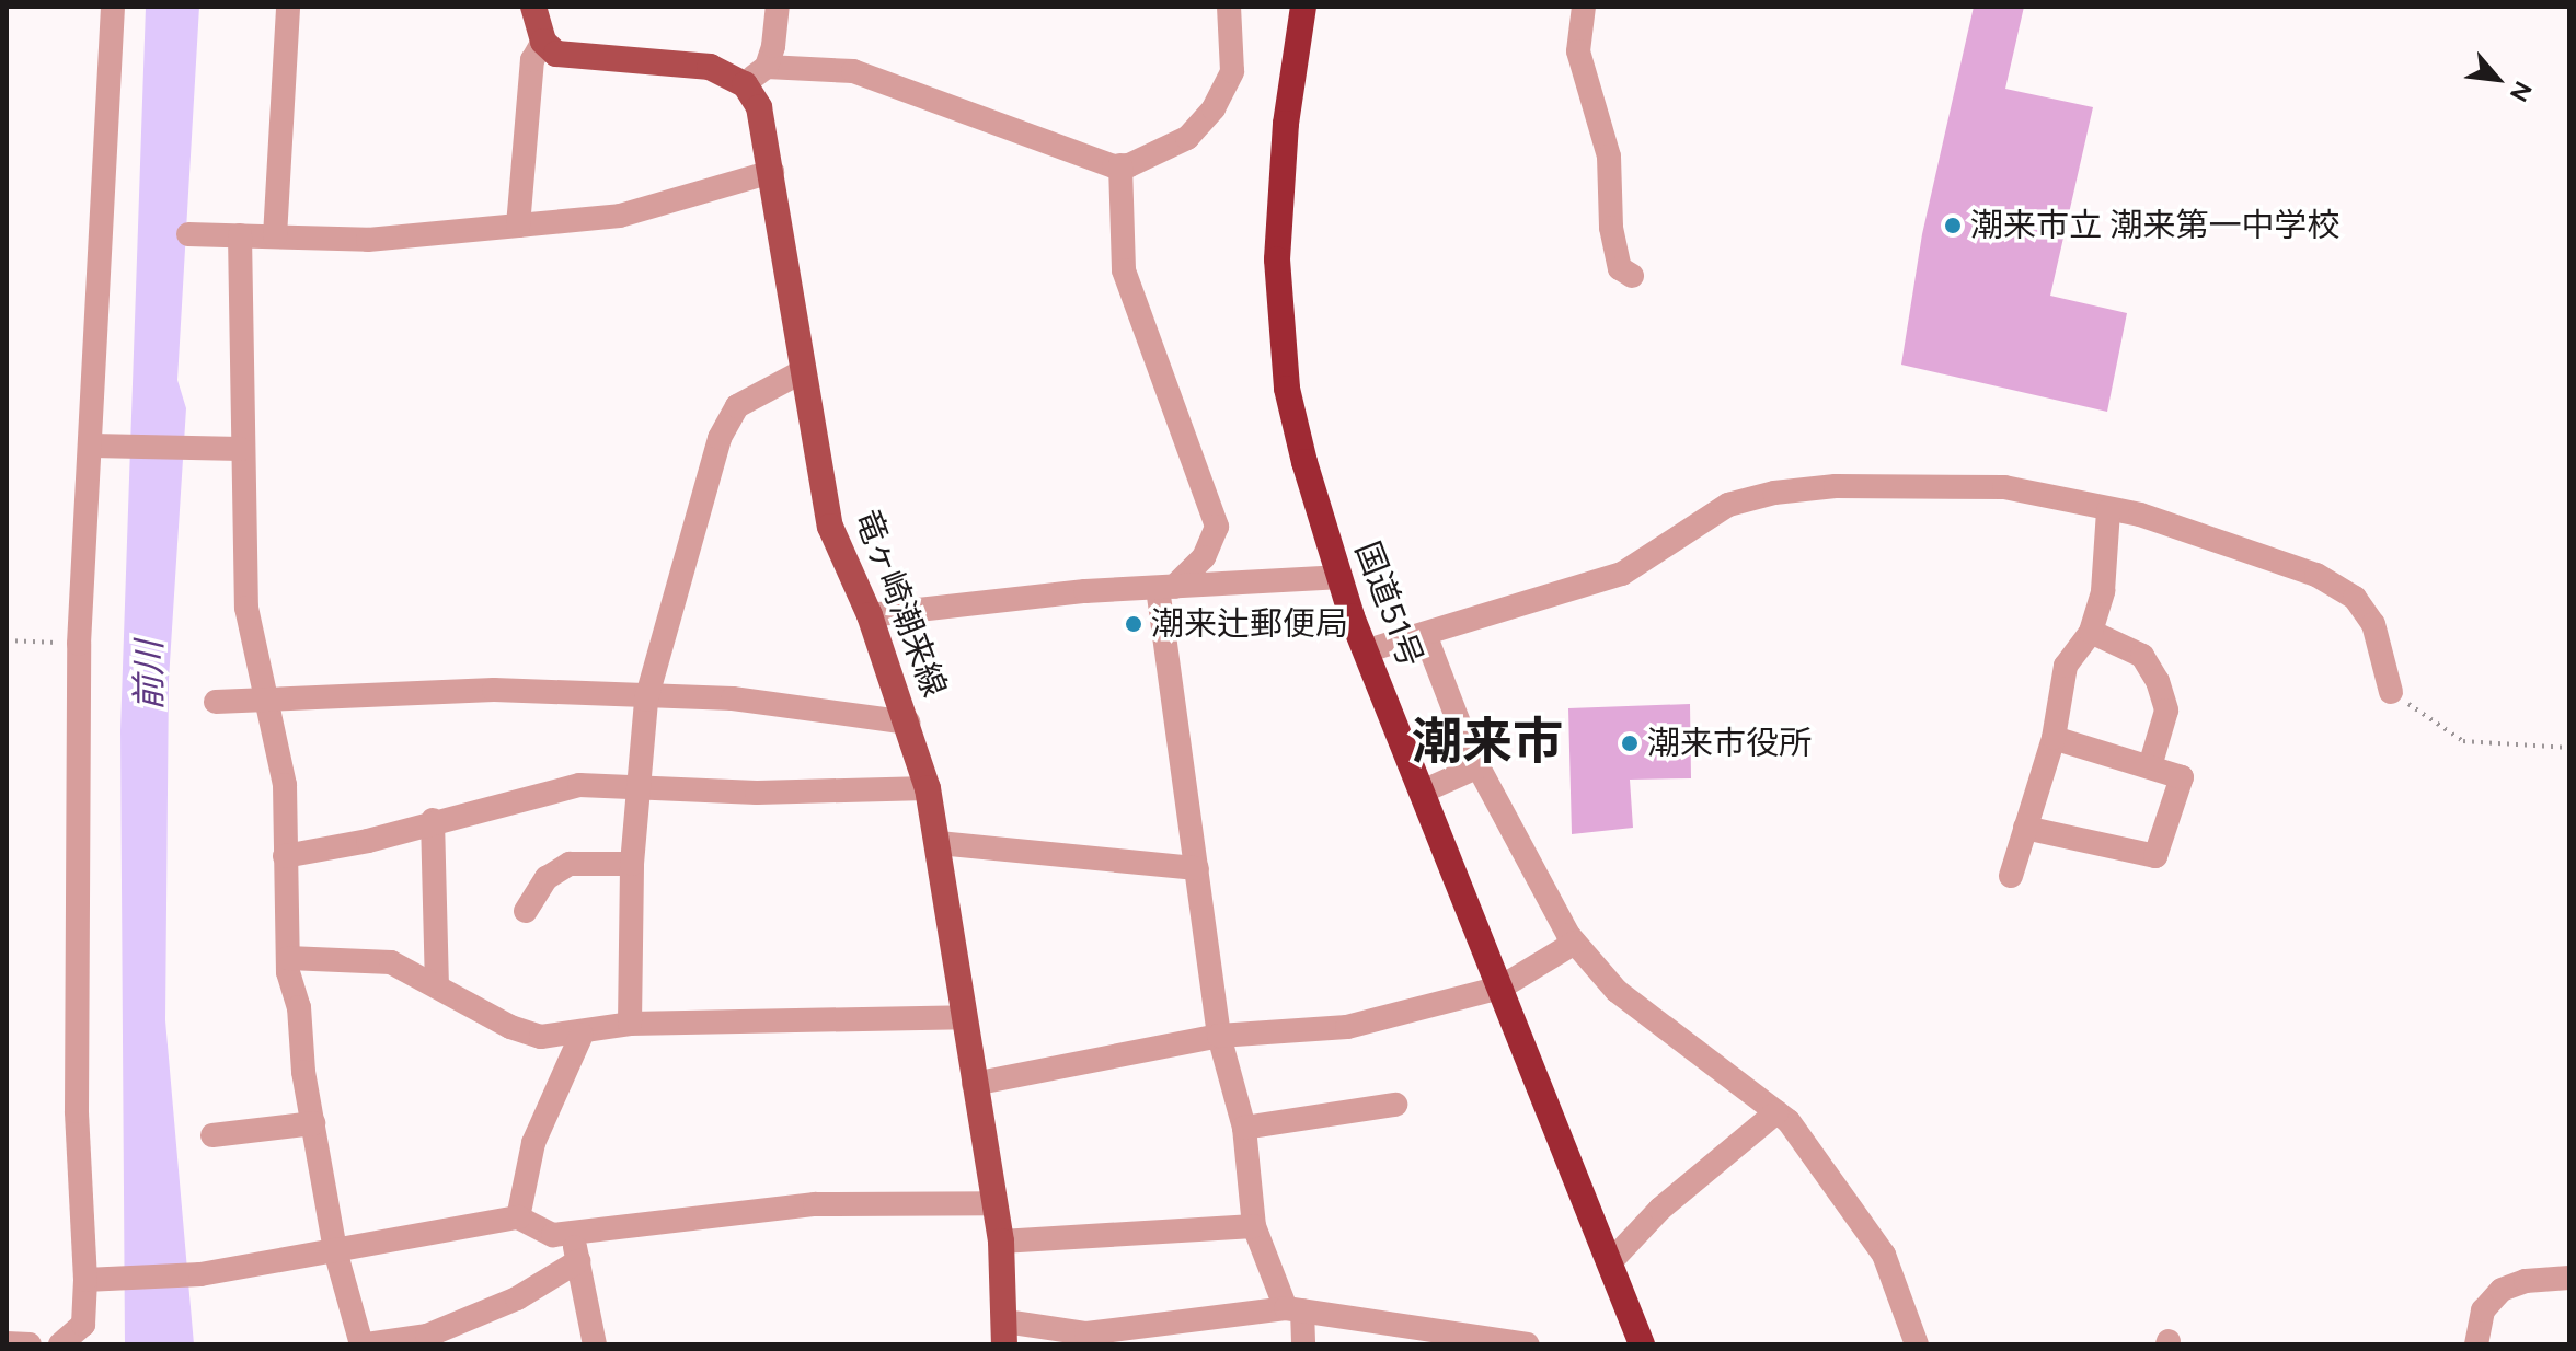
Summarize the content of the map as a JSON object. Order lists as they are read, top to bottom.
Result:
{
  "streets": {
    "highway": ["国道51号"],
    "main road": ["竜ヶ崎潮来線"]
  },
  "districts": ["潮来市"],
  "water": ["前川"],
  "places": ["潮来市立 潮来第一中学校", "潮来辻郵便局", "潮来市役所"],
  "north": "bottom right"
}
